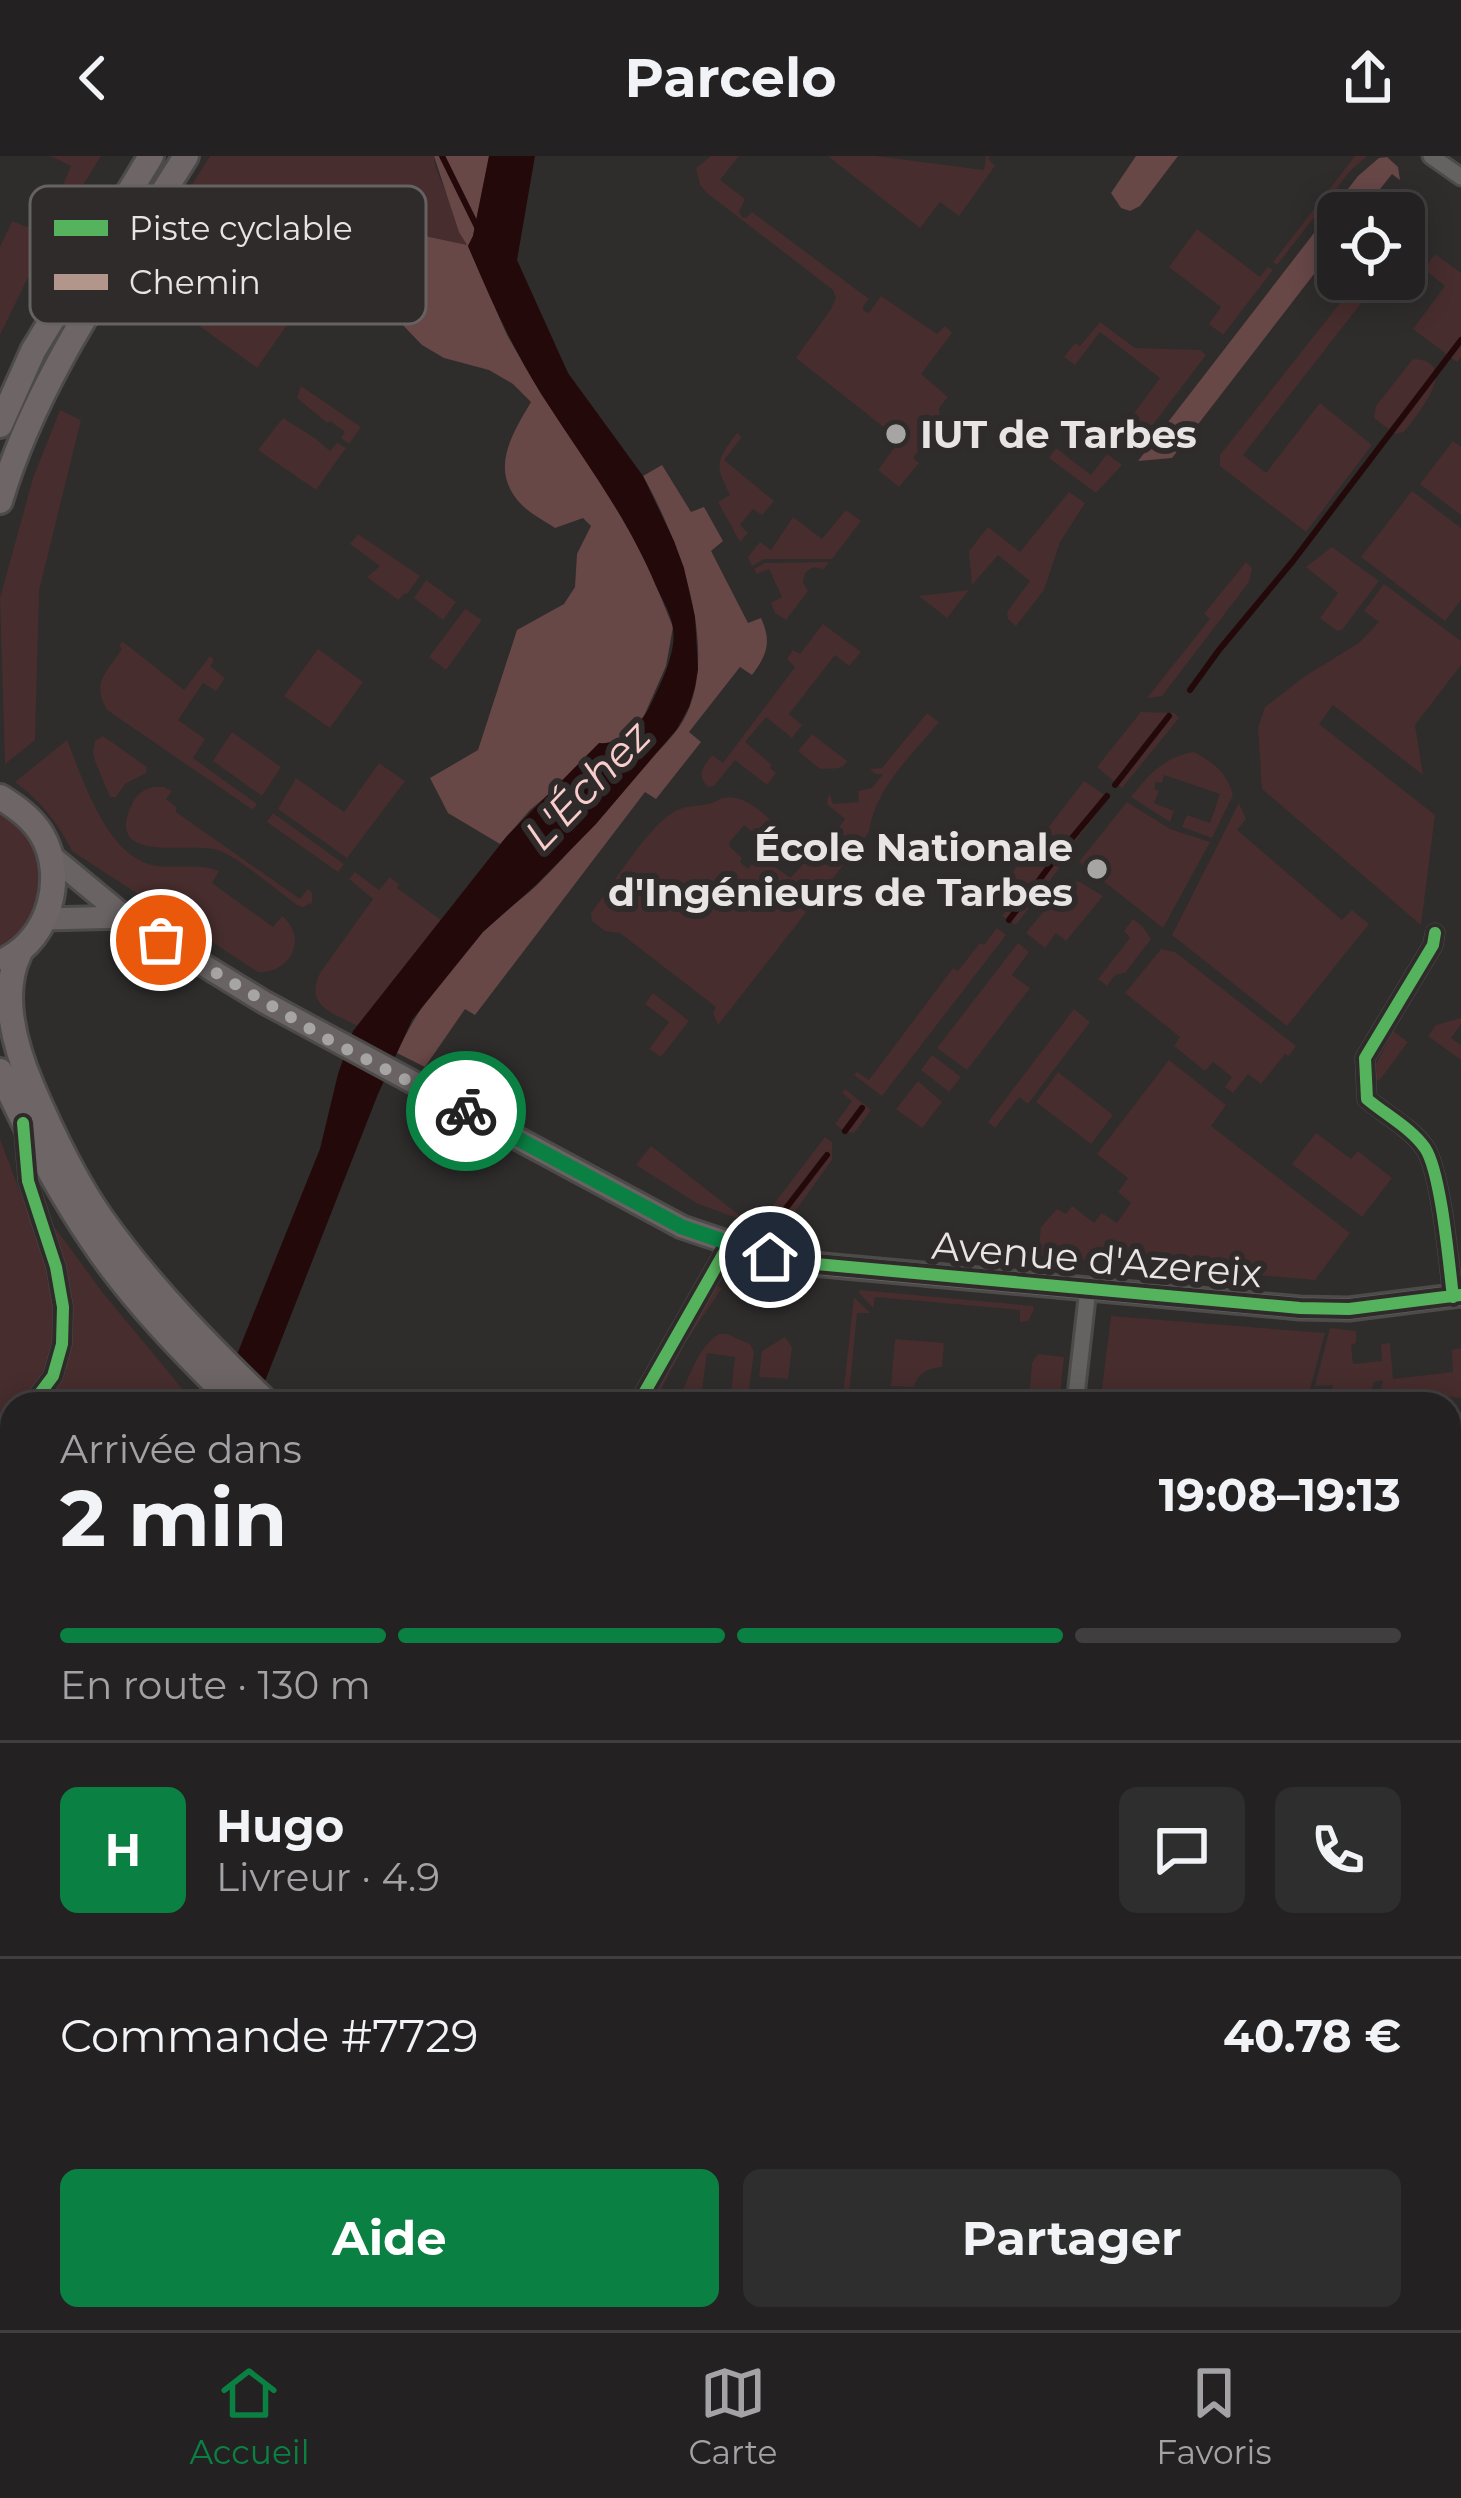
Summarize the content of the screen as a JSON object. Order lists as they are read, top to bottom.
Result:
{
  "streets": {
    "main road": ["Avenue d'Azereix"]
  },
  "water": ["L'Échez"],
  "places": ["IUT de Tarbes", "École Nationale d'Ingénieurs de Tarbes"],
  "legend": ["Piste cyclable", "Chemin"],
  "page": {
    "header": "Parcelo",
    "heading": ["2 min", "Arrivée dans", "19:08–19:13"],
    "panel": [
      "Hugo",
      "Livreur · 4.9",
      "Commande #7729",
      "40.78 €"
    ],
    "bar": "En route · 130 m",
    "round": "H",
    "buttons": ["Aide", "Partager"],
    "tabs": ["Accueil", "Carte", "Favoris"]
  }
}
